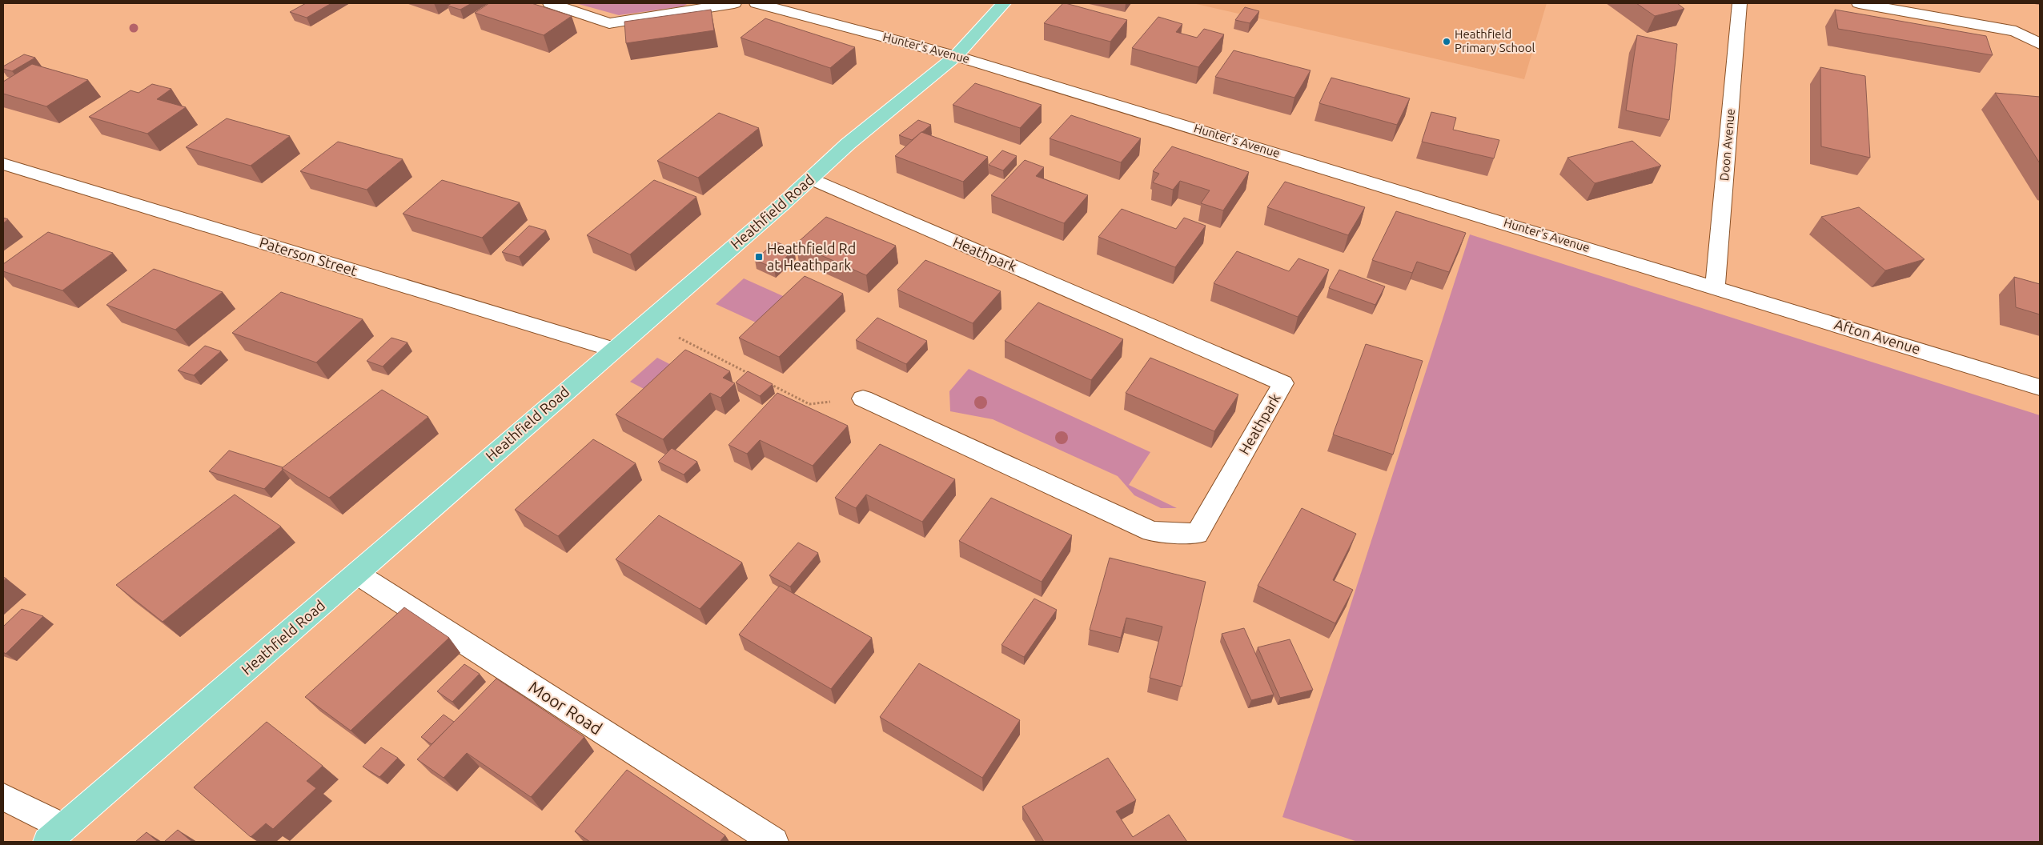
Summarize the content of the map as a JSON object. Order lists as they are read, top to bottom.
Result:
{
  "streets": {
    "main road": ["Heathfield Road"],
    "street": [
      "Hunter's Avenue",
      "Doon Avenue",
      "Heathpark",
      "Paterson Street",
      "Afton Avenue",
      "Moor Road"
    ]
  },
  "crossings": [
    ["Hunter's Avenue", "Doon Avenue"],
    ["Hunter's Avenue", "Heathfield Road"],
    ["Hunter's Avenue", "Afton Avenue"],
    ["Doon Avenue", "Afton Avenue"],
    ["Heathfield Road", "Heathpark"],
    ["Heathfield Road", "Paterson Street"],
    ["Heathfield Road", "Moor Road"]
  ],
  "places": {
    "other": ["Heathfield Primary School"],
    "transit": ["Heathfield Rd at Heathpark"]
  }
}
